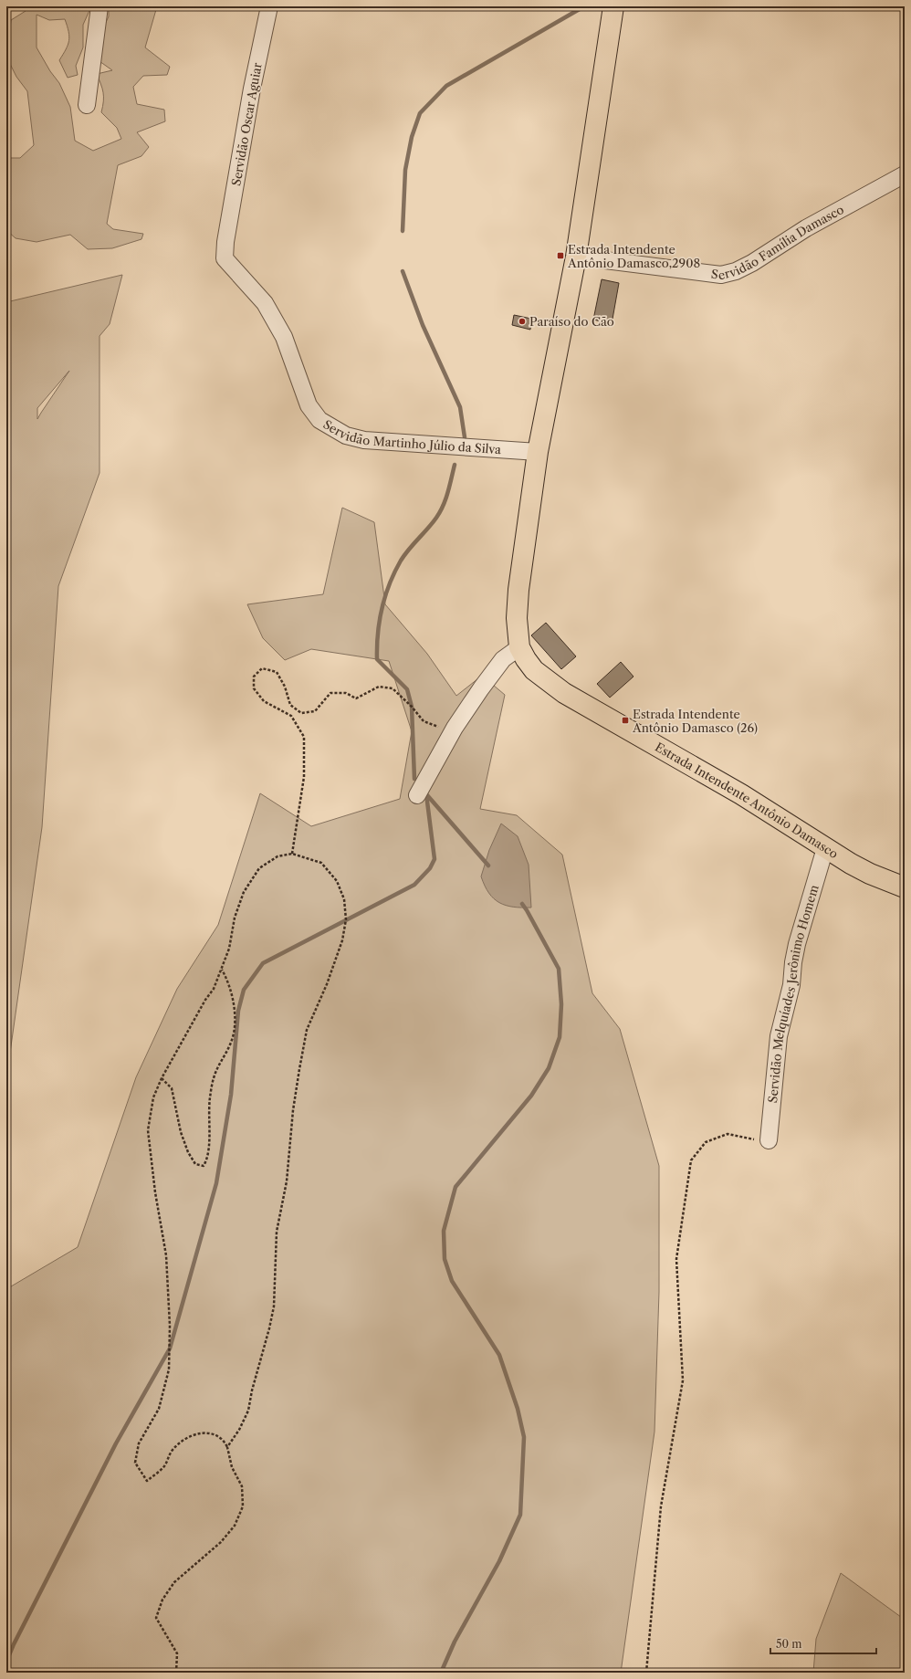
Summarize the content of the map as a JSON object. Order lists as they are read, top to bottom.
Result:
{
  "streets": {
    "main road": ["Estrada Intendente Antônio Damasco"],
    "street": [
      "Servidão Oscar Aguiar",
      "Servidão Família Damasco",
      "Servidão Martinho Júlio da Silva",
      "Servidão Melquíades Jerônimo Homem"
    ]
  },
  "crossings": [
    ["Servidão Oscar Aguiar", "Servidão Martinho Júlio da Silva"],
    ["Servidão Família Damasco", "Estrada Intendente Antônio Damasco"],
    ["Servidão Martinho Júlio da Silva", "Estrada Intendente Antônio Damasco"],
    ["Estrada Intendente Antônio Damasco", "Servidão Melquíades Jerônimo Homem"]
  ],
  "places": {
    "transit": ["Estrada Intendente Antônio Damasco,2908", "Estrada Intendente Antônio Damasco (26)"],
    "other": ["Paraíso do Cão"]
  },
  "scale_bar": "50 m"
}
